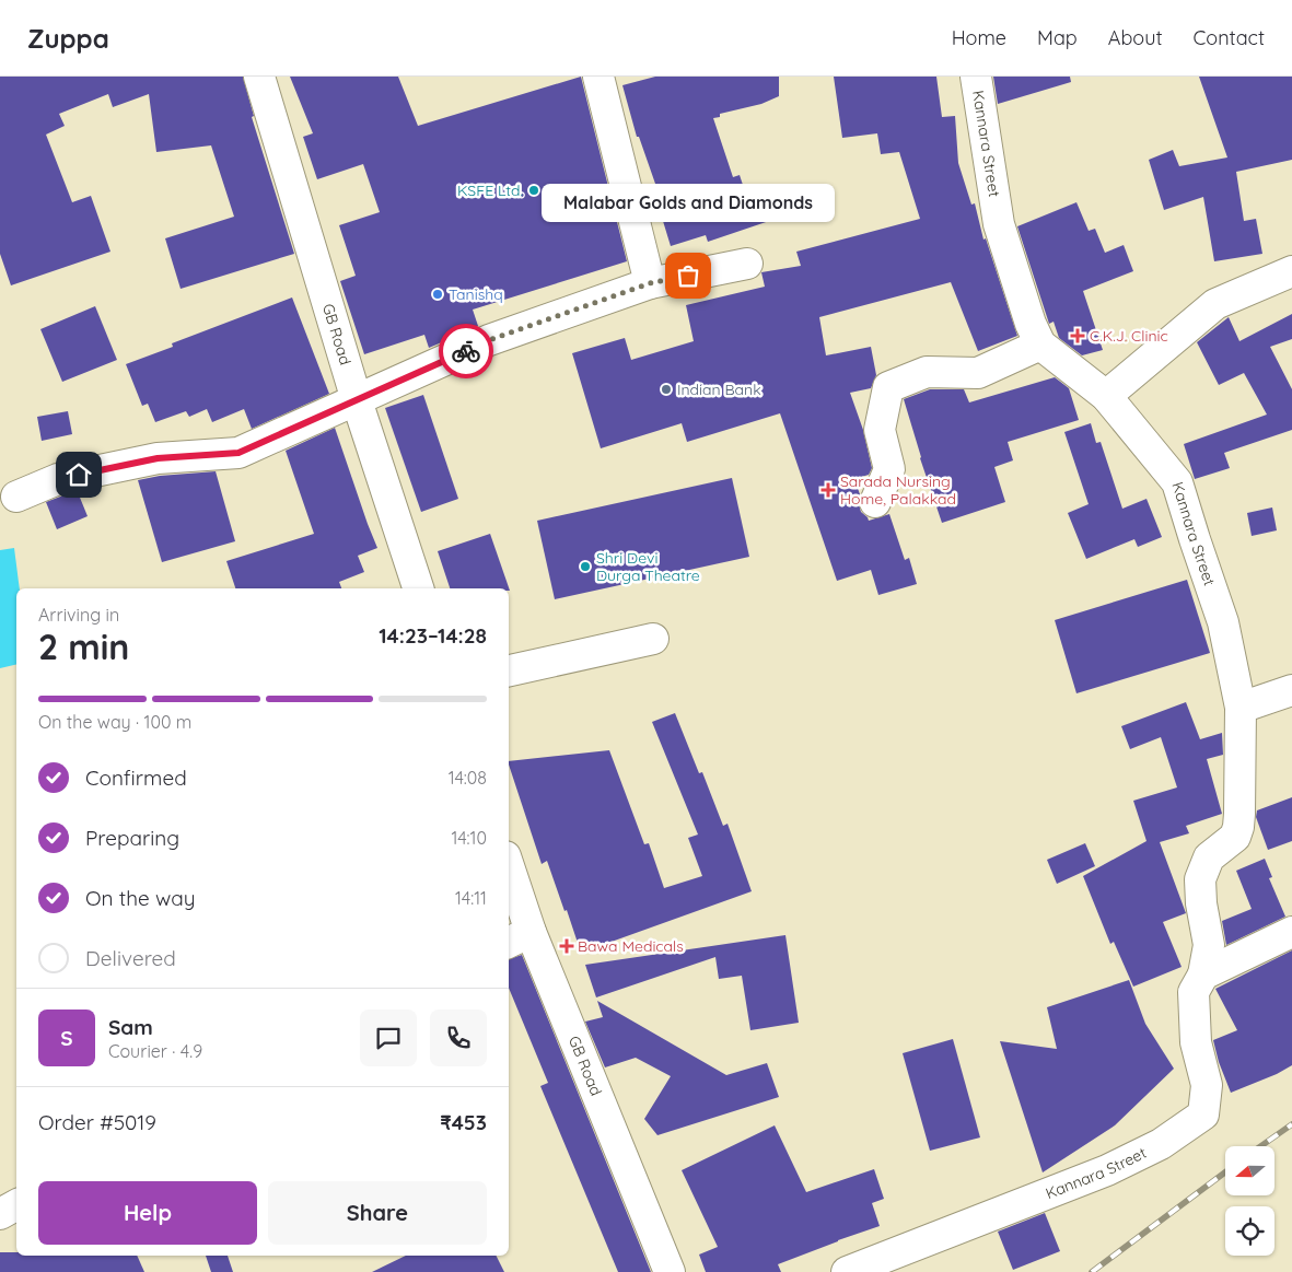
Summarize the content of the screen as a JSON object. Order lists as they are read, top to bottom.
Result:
{
  "streets": {
    "street": ["Kannara Street", "GB Road"]
  },
  "places": {
    "other": [
      "KSFE Ltd.",
      "Malabar Golds and Diamonds",
      "Tanishq",
      "Indian Bank",
      "Shri Devi Durga Theatre"
    ],
    "health": ["C.K.J. Clinic", "Sarada Nursing Home, Palakkad", "Bawa Medicals"]
  },
  "north": "left",
  "page": {
    "header": "Zuppa",
    "nav": [
      "Home",
      "Map",
      "About",
      "Contact"
    ],
    "bubble": "Malabar Golds and Diamonds",
    "heading": ["2 min", "Arriving in", "14:23–14:28"],
    "panel": [
      "Sam",
      "Courier · 4.9",
      "Order #5019",
      "₹453"
    ],
    "bar": "On the way · 100 m",
    "list": [
      ["Confirmed", "14:08"],
      ["Preparing", "14:10"],
      ["On the way", "14:11"],
      "Delivered"
    ],
    "round": "S",
    "buttons": ["Help", "Share"]
  }
}
